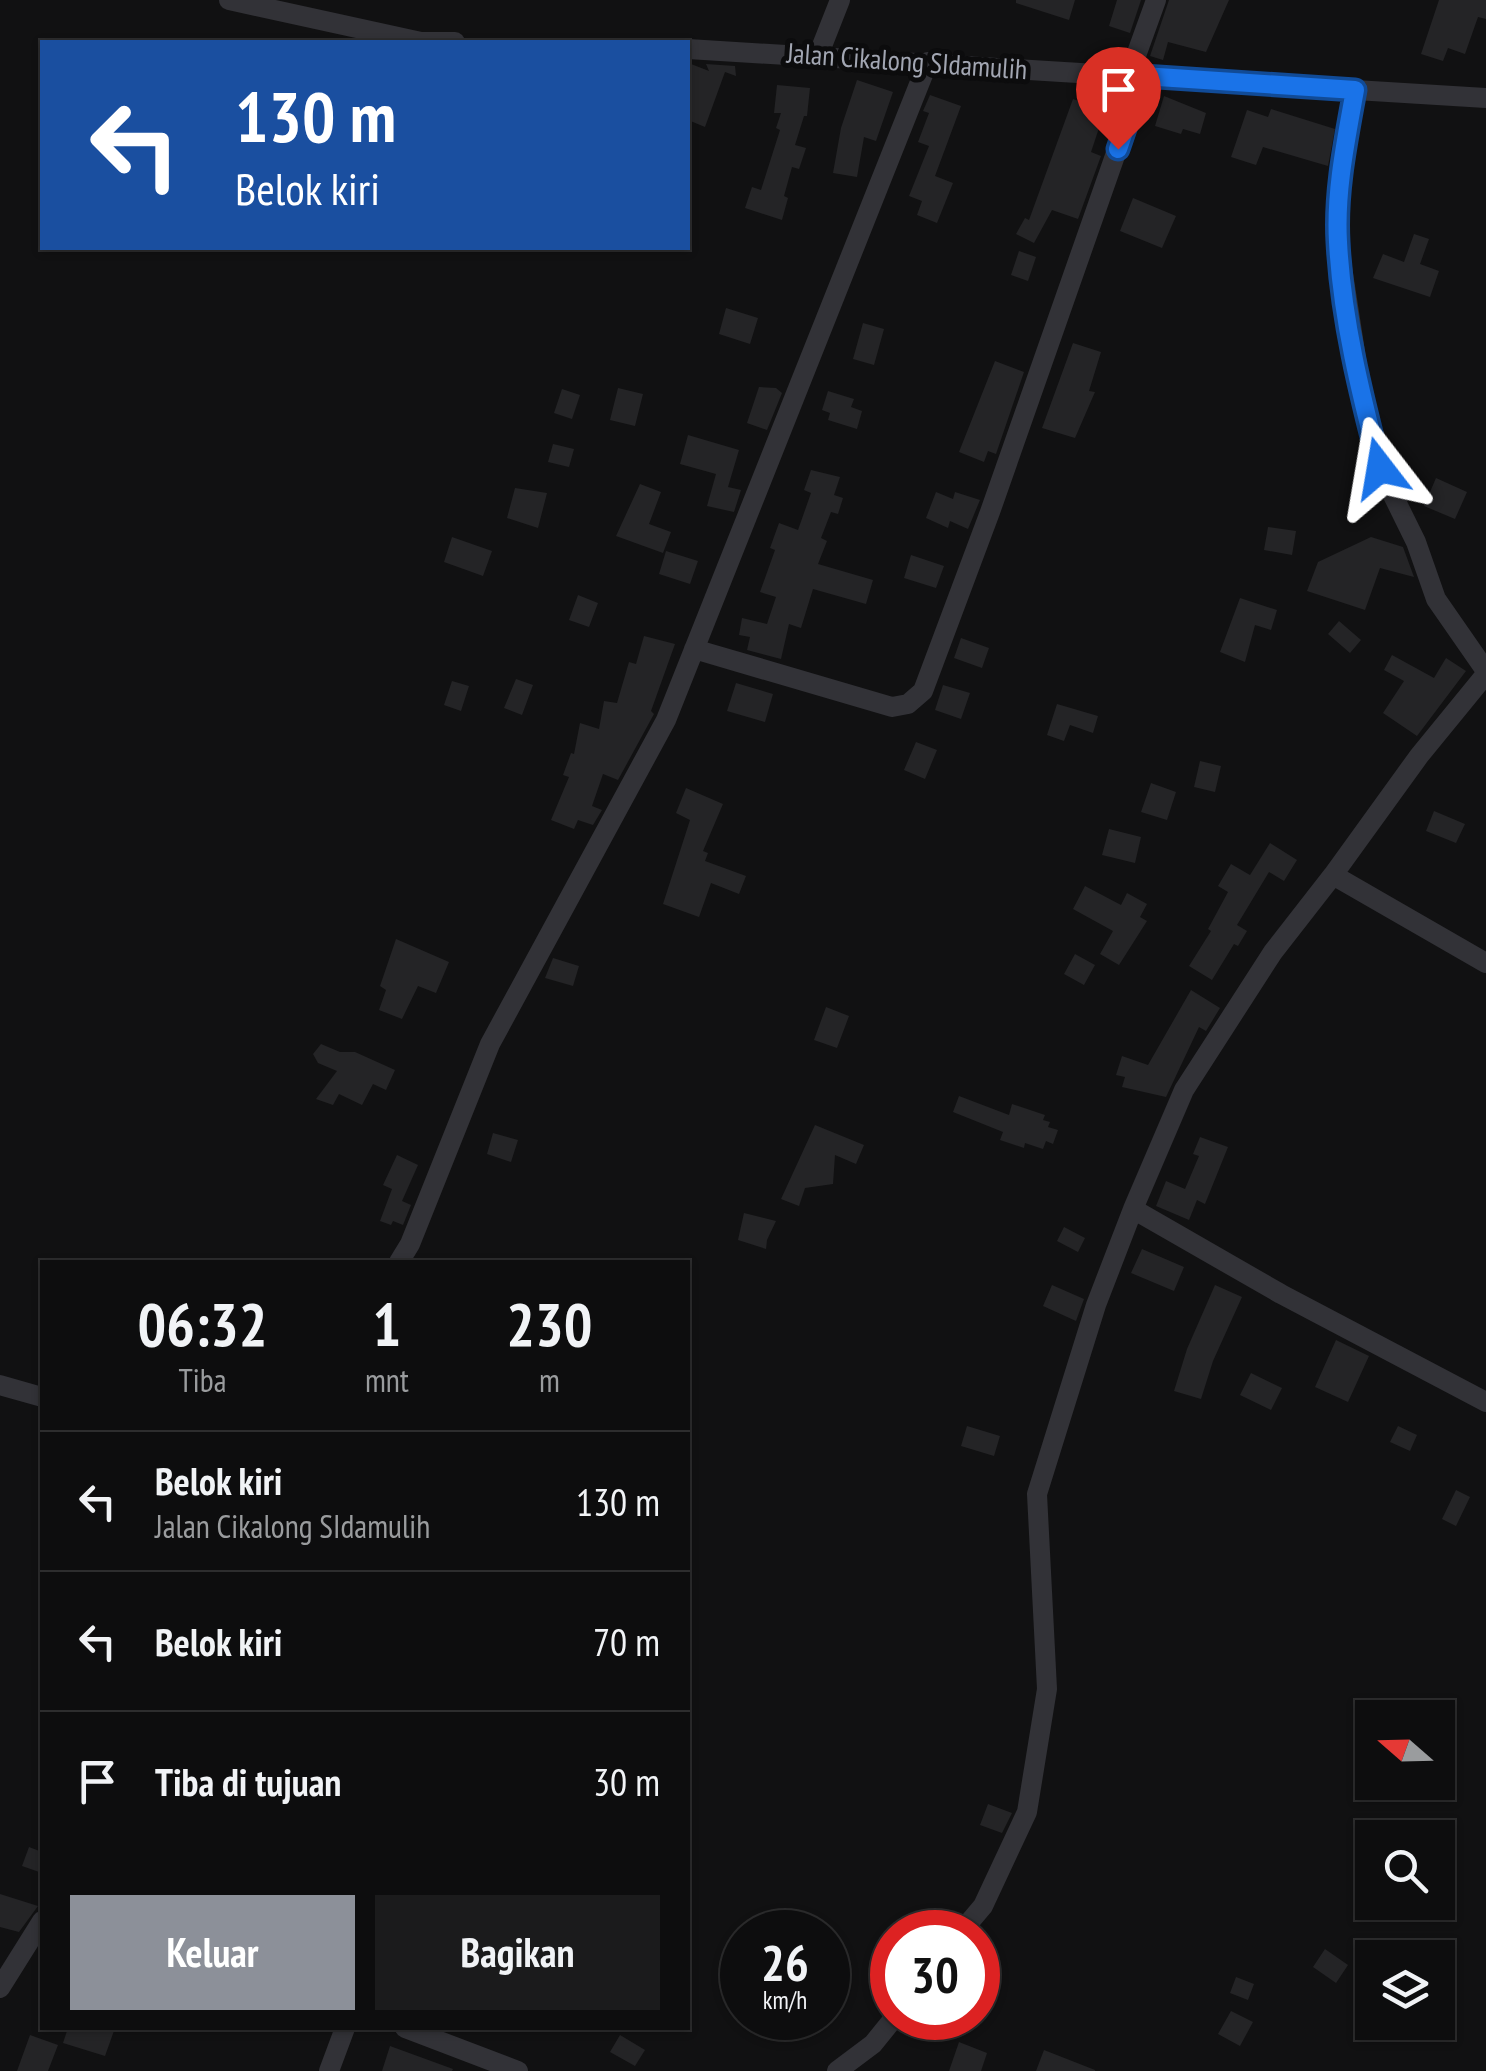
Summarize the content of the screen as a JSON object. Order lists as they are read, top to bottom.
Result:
{
  "streets": {
    "street": ["Jalan Cikalong SIdamulih"]
  },
  "north": "left",
  "page": {
    "turn": ["130 m", "Belok kiri"],
    "eta": [
      "06:32",
      "Tiba",
      "1",
      "mnt",
      "230",
      "m"
    ],
    "list": [
      {
        "name": "Belok kiri",
        "note": "Jalan Cikalong SIdamulih",
        "value": "130 m"
      },
      {
        "name": "Belok kiri",
        "value": "70 m"
      },
      {
        "name": "Tiba di tujuan",
        "value": "30 m"
      }
    ],
    "buttons": ["Keluar", "Bagikan"],
    "speed": "26 km/h",
    "limit": "30"
  }
}
